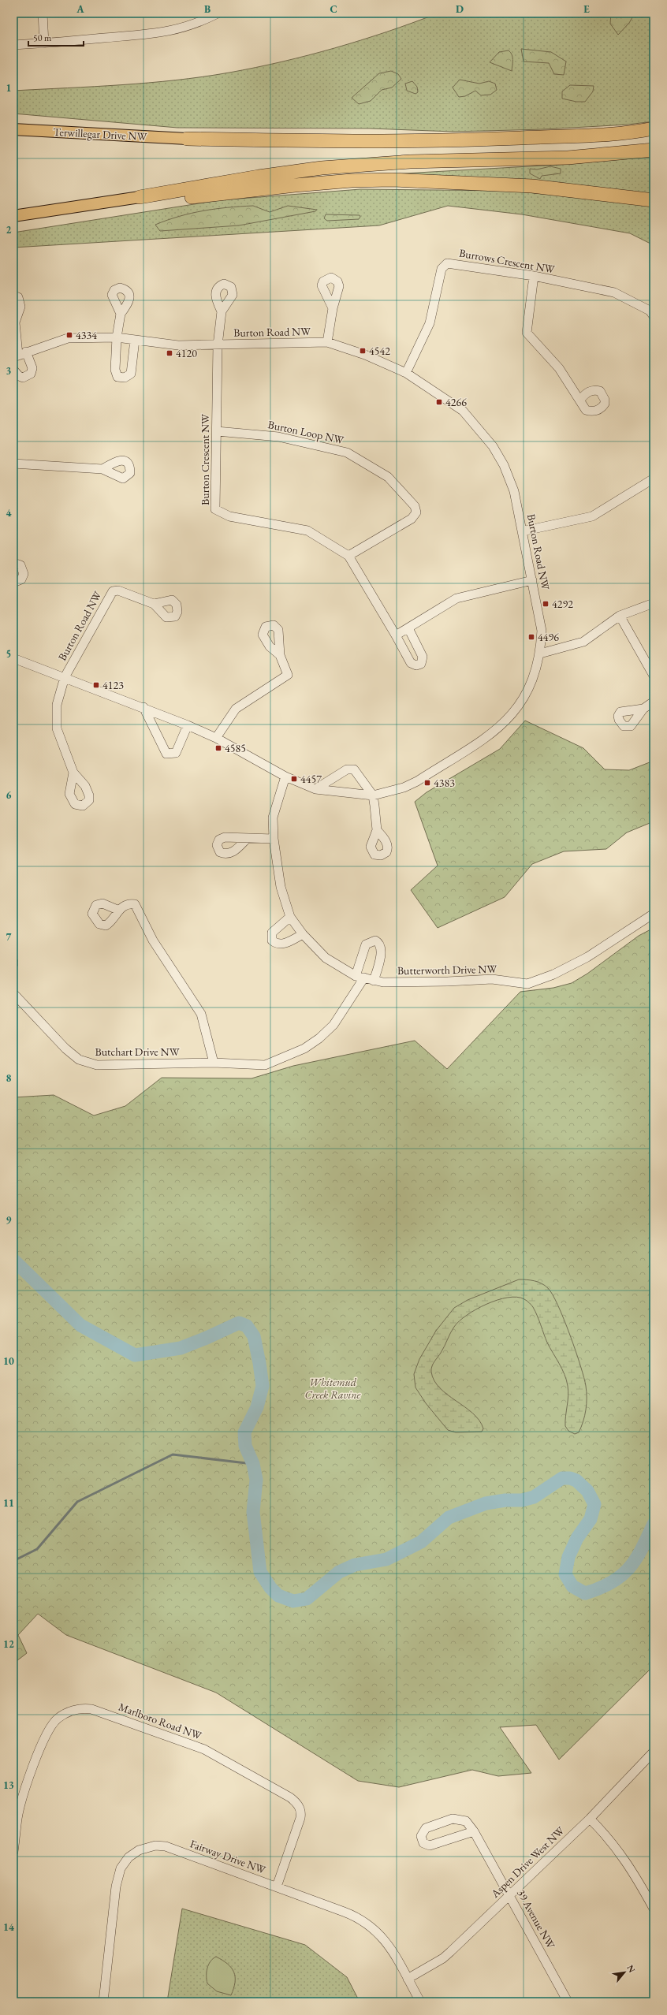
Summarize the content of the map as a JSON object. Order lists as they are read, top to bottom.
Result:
{
  "streets": {
    "main road": ["Terwillegar Drive NW"],
    "street": [
      "Burrows Crescent NW",
      "Burton Road NW",
      "Burton Loop NW",
      "Burton Crescent NW",
      "Butterworth Drive NW",
      "Butchart Drive NW",
      "Marlboro Road NW",
      "Fairway Drive NW",
      "Aspen Drive West NW",
      "39 Avenue NW"
    ]
  },
  "crossings": [
    ["Burrows Crescent NW", "Burton Road NW"],
    ["Burton Road NW", "Burton Crescent NW"],
    ["Burton Road NW", "Butterworth Drive NW"],
    ["Burton Loop NW", "Burton Crescent NW"],
    ["Butterworth Drive NW", "Butchart Drive NW"],
    ["Marlboro Road NW", "Fairway Drive NW"],
    ["Fairway Drive NW", "Aspen Drive West NW"],
    ["Aspen Drive West NW", "39 Avenue NW"]
  ],
  "parks": ["Whitemud Creek Ravine"],
  "places": {
    "transit": [
      "4334",
      "4542",
      "4120",
      "4266",
      "4292",
      "4496",
      "4123",
      "4585",
      "4457",
      "4383"
    ]
  },
  "scale_bar": "50 m",
  "north": "top right",
  "grid": {
    "columns": [
      "A",
      "B",
      "C",
      "D",
      "E"
    ],
    "rows": [
      "1",
      "2",
      "3",
      "4",
      "5",
      "6",
      "7",
      "8",
      "9",
      "10",
      "11",
      "12",
      "13",
      "14"
    ]
  }
}
